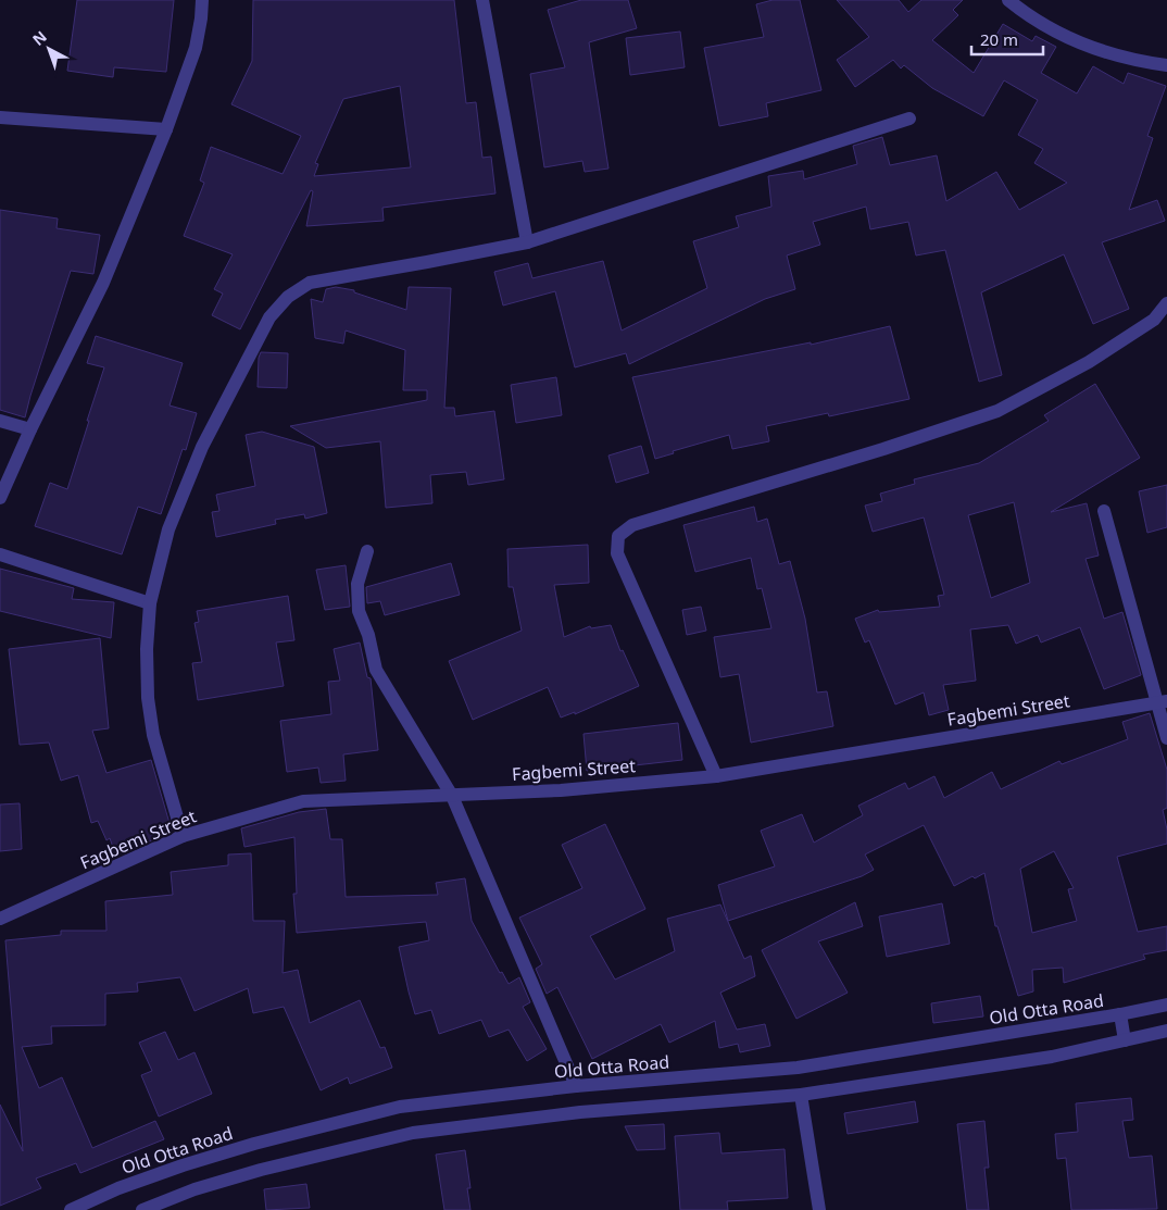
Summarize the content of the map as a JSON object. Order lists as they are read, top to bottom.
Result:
{
  "streets": {
    "street": ["Fagbemi Street", "Old Otta Road"]
  },
  "scale_bar": "20 m",
  "north": "top left"
}
